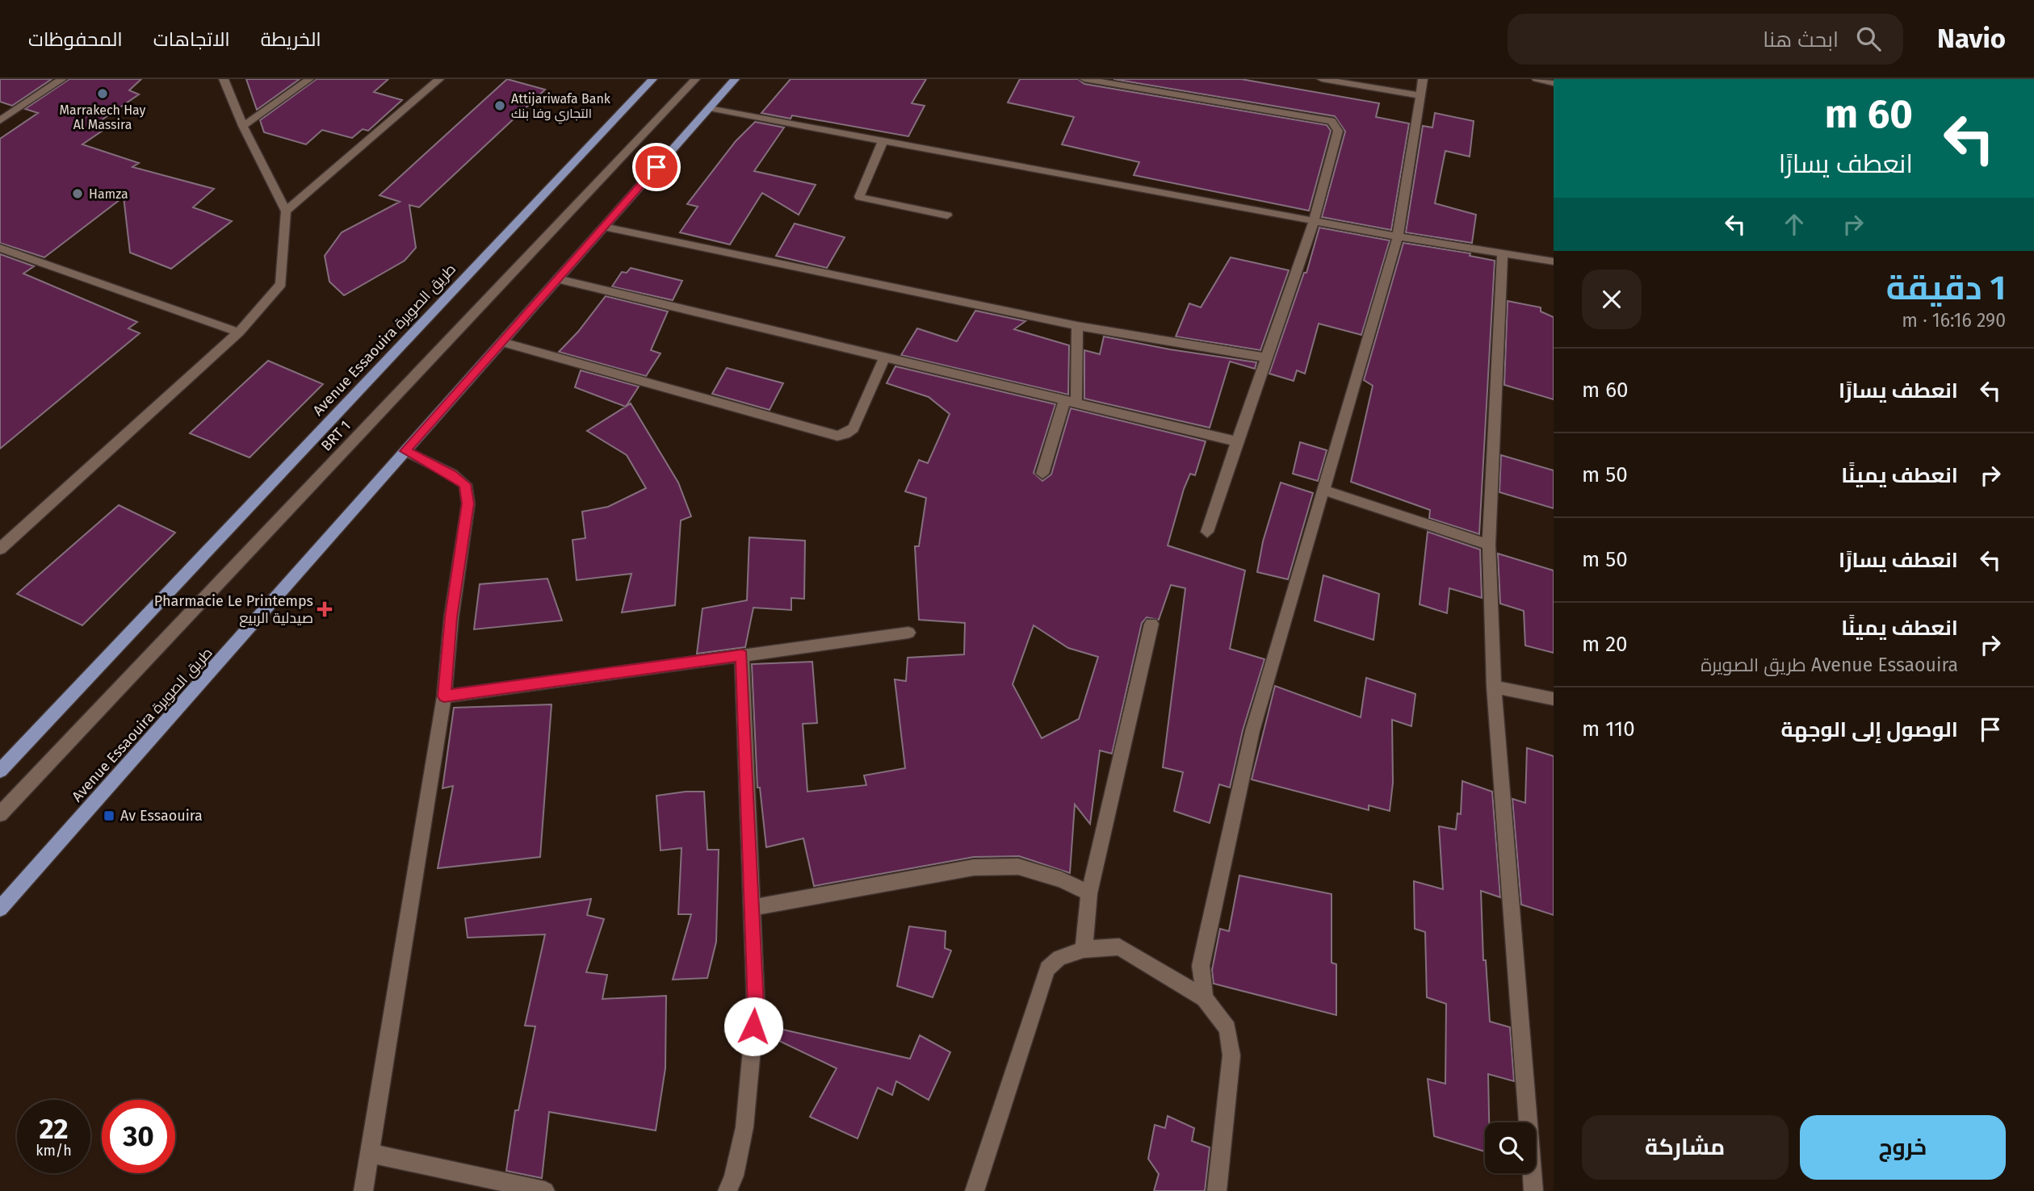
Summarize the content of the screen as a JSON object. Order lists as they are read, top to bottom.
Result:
{
  "streets": {
    "main road": ["Avenue Essaouira طريق الصويرة"],
    "street": ["BRT 1"]
  },
  "places": {
    "other": ["Marrakech Hay Al Massira", "Attijariwafa Bank التجاري وفا بنك", "Hamza"],
    "health": ["Pharmacie Le Printemps صيدلية الربيع"],
    "transit": ["Av Essaouira"]
  },
  "page": {
    "header": "Navio",
    "search": "ابحث هنا",
    "nav": ["الخريطة", "الاتجاهات", "المحفوظات"],
    "turn": ["60 m", "انعطف يسارًا"],
    "heading": ["1 دقيقة", "290 m · 16:16"],
    "list": [
      {
        "name": "انعطف يسارًا",
        "value": "60 m"
      },
      {
        "name": "انعطف يمينًا",
        "value": "50 m"
      },
      {
        "name": "انعطف يسارًا",
        "value": "50 m"
      },
      {
        "name": "انعطف يمينًا",
        "note": "Avenue Essaouira طريق الصويرة",
        "value": "20 m"
      },
      {
        "name": "الوصول إلى الوجهة",
        "value": "110 m"
      }
    ],
    "speed": "22 km/h",
    "limit": "30",
    "buttons": ["خروج", "مشاركة"]
  }
}
